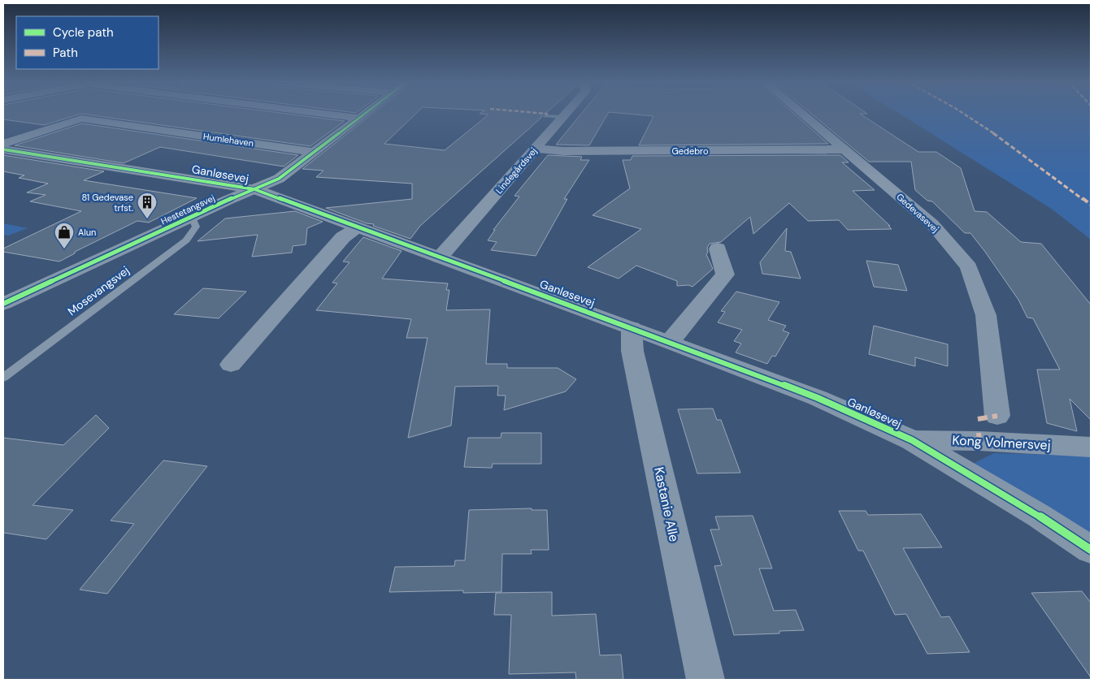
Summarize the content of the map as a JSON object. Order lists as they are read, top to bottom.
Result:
{
  "streets": {
    "street": [
      "Humlehaven",
      "Gedebro",
      "Lindegårdsvej",
      "Ganløsevej",
      "Hestetangsvej",
      "Gedevasevej",
      "Kong Volmersvej",
      "Kastanie Alle"
    ],
    "lane": ["Mosevangsvej"]
  },
  "crossings": [
    ["Humlehaven", "Hestetangsvej"],
    ["Gedebro", "Lindegårdsvej"],
    ["Gedebro", "Gedevasevej"],
    ["Lindegårdsvej", "Ganløsevej"],
    ["Ganløsevej", "Hestetangsvej"],
    ["Ganløsevej", "Kong Volmersvej"],
    ["Ganløsevej", "Kastanie Alle"],
    ["Hestetangsvej", "Mosevangsvej"]
  ],
  "places": {
    "building": ["81 Gedevase trfst."],
    "shop": ["Alun"]
  },
  "legend": ["Cycle path", "Path"]
}
